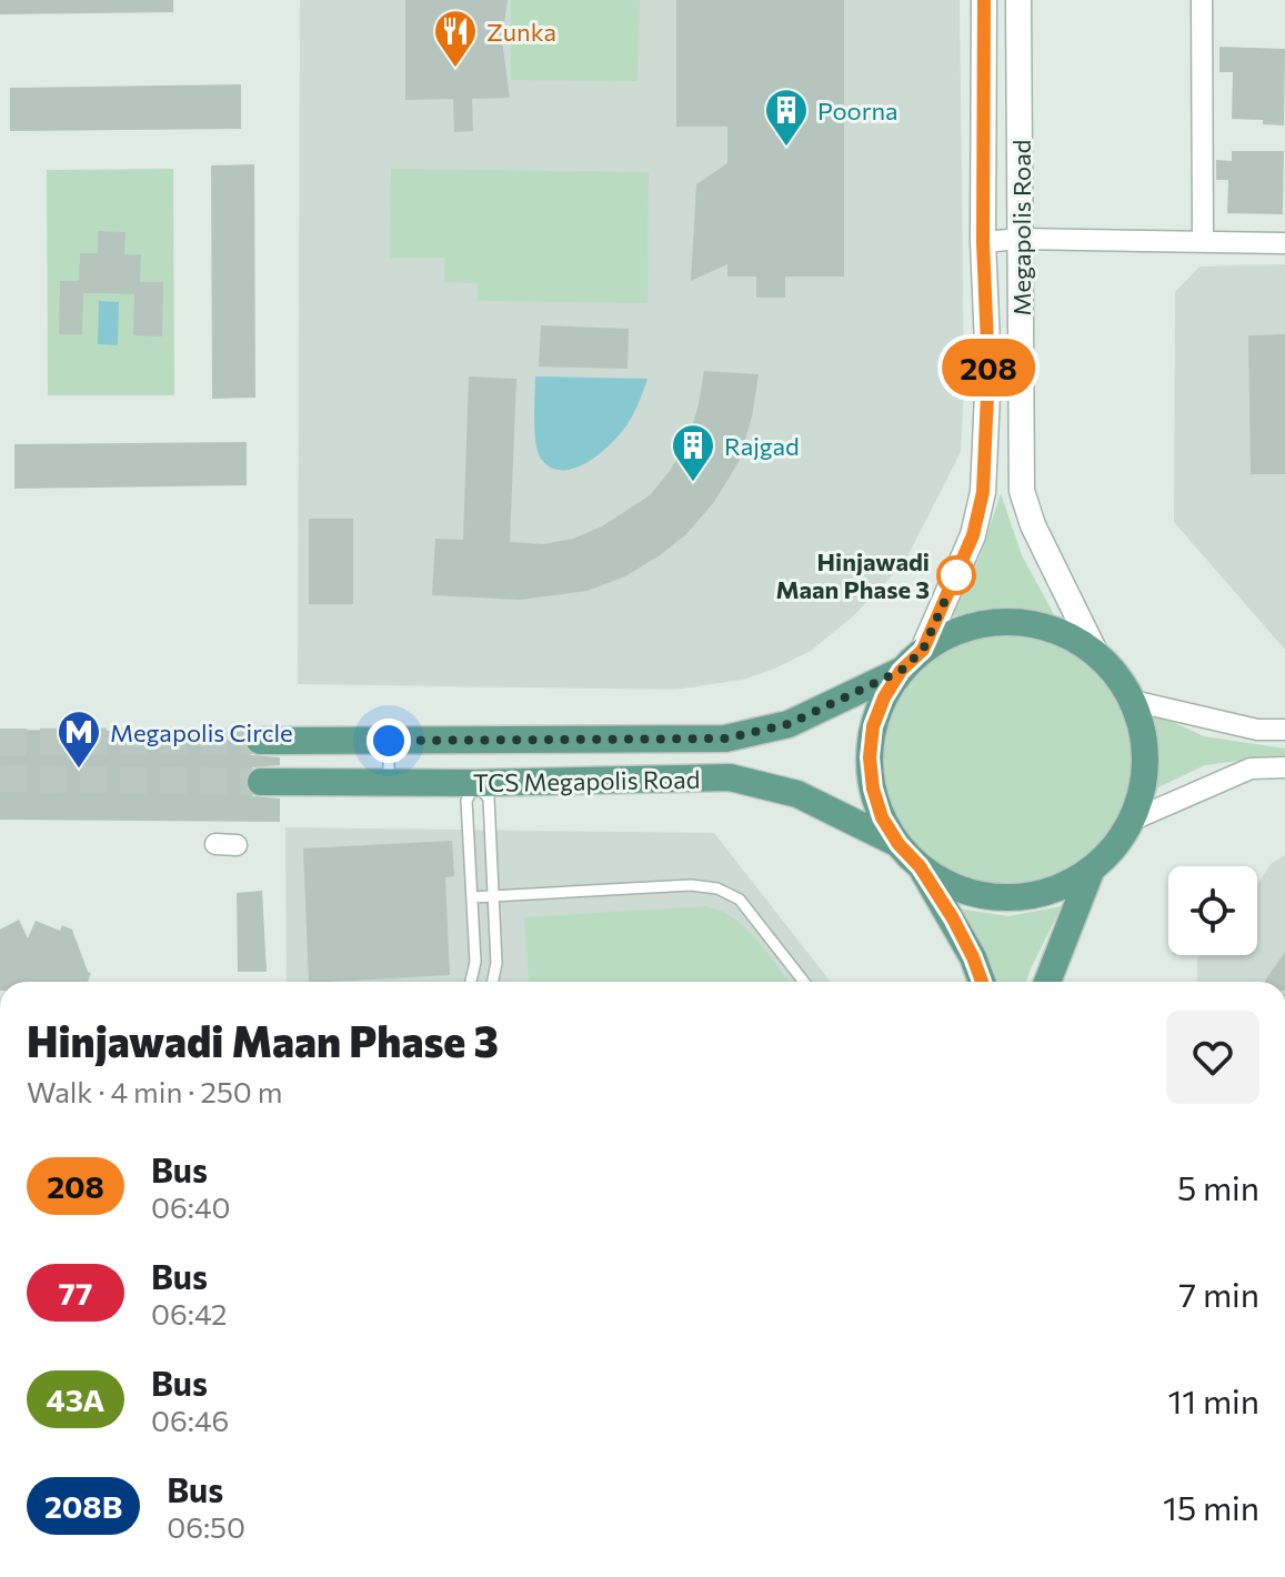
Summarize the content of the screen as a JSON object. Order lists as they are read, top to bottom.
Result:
{
  "streets": {
    "main road": ["TCS Megapolis Road"],
    "street": ["Megapolis Road"]
  },
  "crossings": [
    ["Megapolis Road", "TCS Megapolis Road"]
  ],
  "places": {
    "restaurant": ["Zunka"],
    "building": ["Poorna", "Rajgad"],
    "other": ["Hinjawadi Maan Phase 3"],
    "metro station": ["Megapolis Circle"]
  },
  "lines": ["bus line 208"],
  "page": {
    "on_map": "208",
    "heading": ["Hinjawadi Maan Phase 3", "Walk · 4 min · 250 m"],
    "list": [
      {
        "mark": "208",
        "name": "Bus",
        "note": "06:40",
        "value": "5 min"
      },
      {
        "mark": "77",
        "name": "Bus",
        "note": "06:42",
        "value": "7 min"
      },
      {
        "mark": "43A",
        "name": "Bus",
        "note": "06:46",
        "value": "11 min"
      },
      {
        "mark": "208B",
        "name": "Bus",
        "note": "06:50",
        "value": "15 min"
      }
    ]
  }
}
